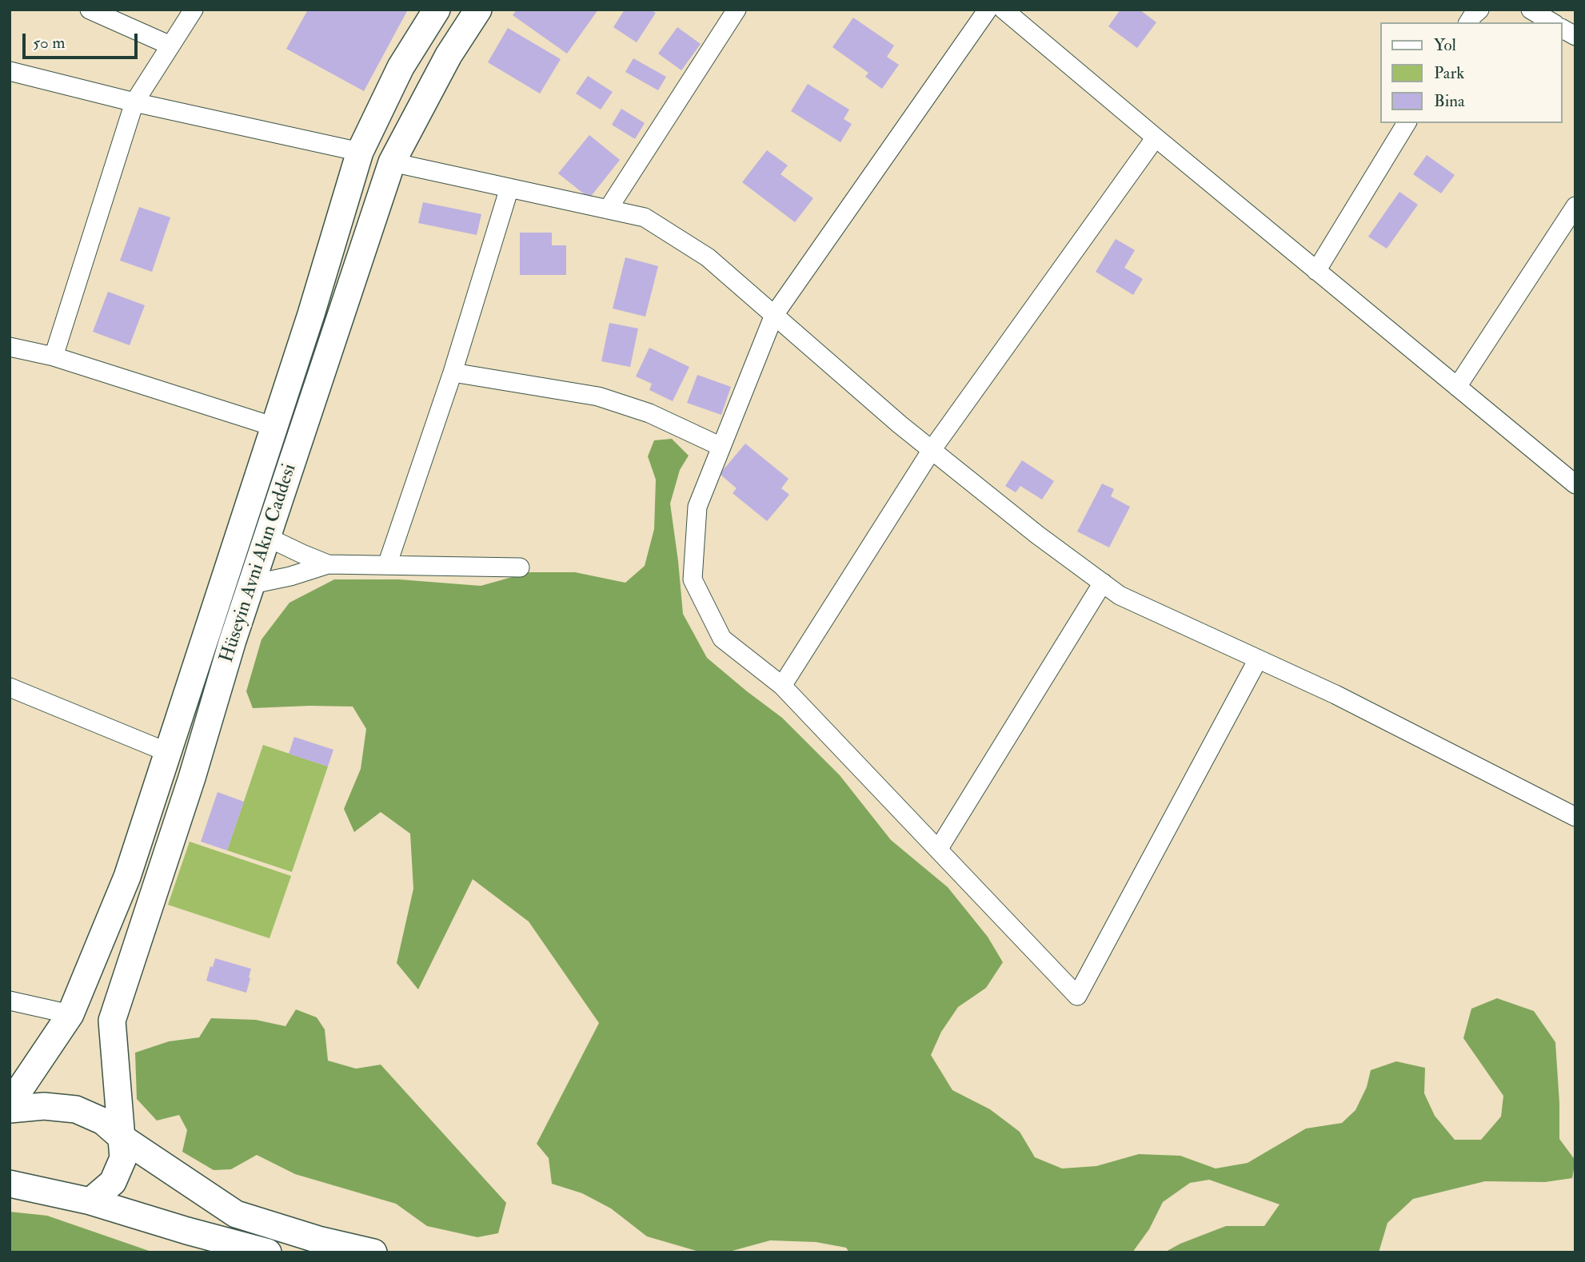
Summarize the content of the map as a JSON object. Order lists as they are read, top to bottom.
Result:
{
  "streets": {
    "main road": ["Hüseyin Avni Akın Caddesi"]
  },
  "legend": ["Yol", "Park", "Bina"],
  "scale_bar": "50 m"
}
